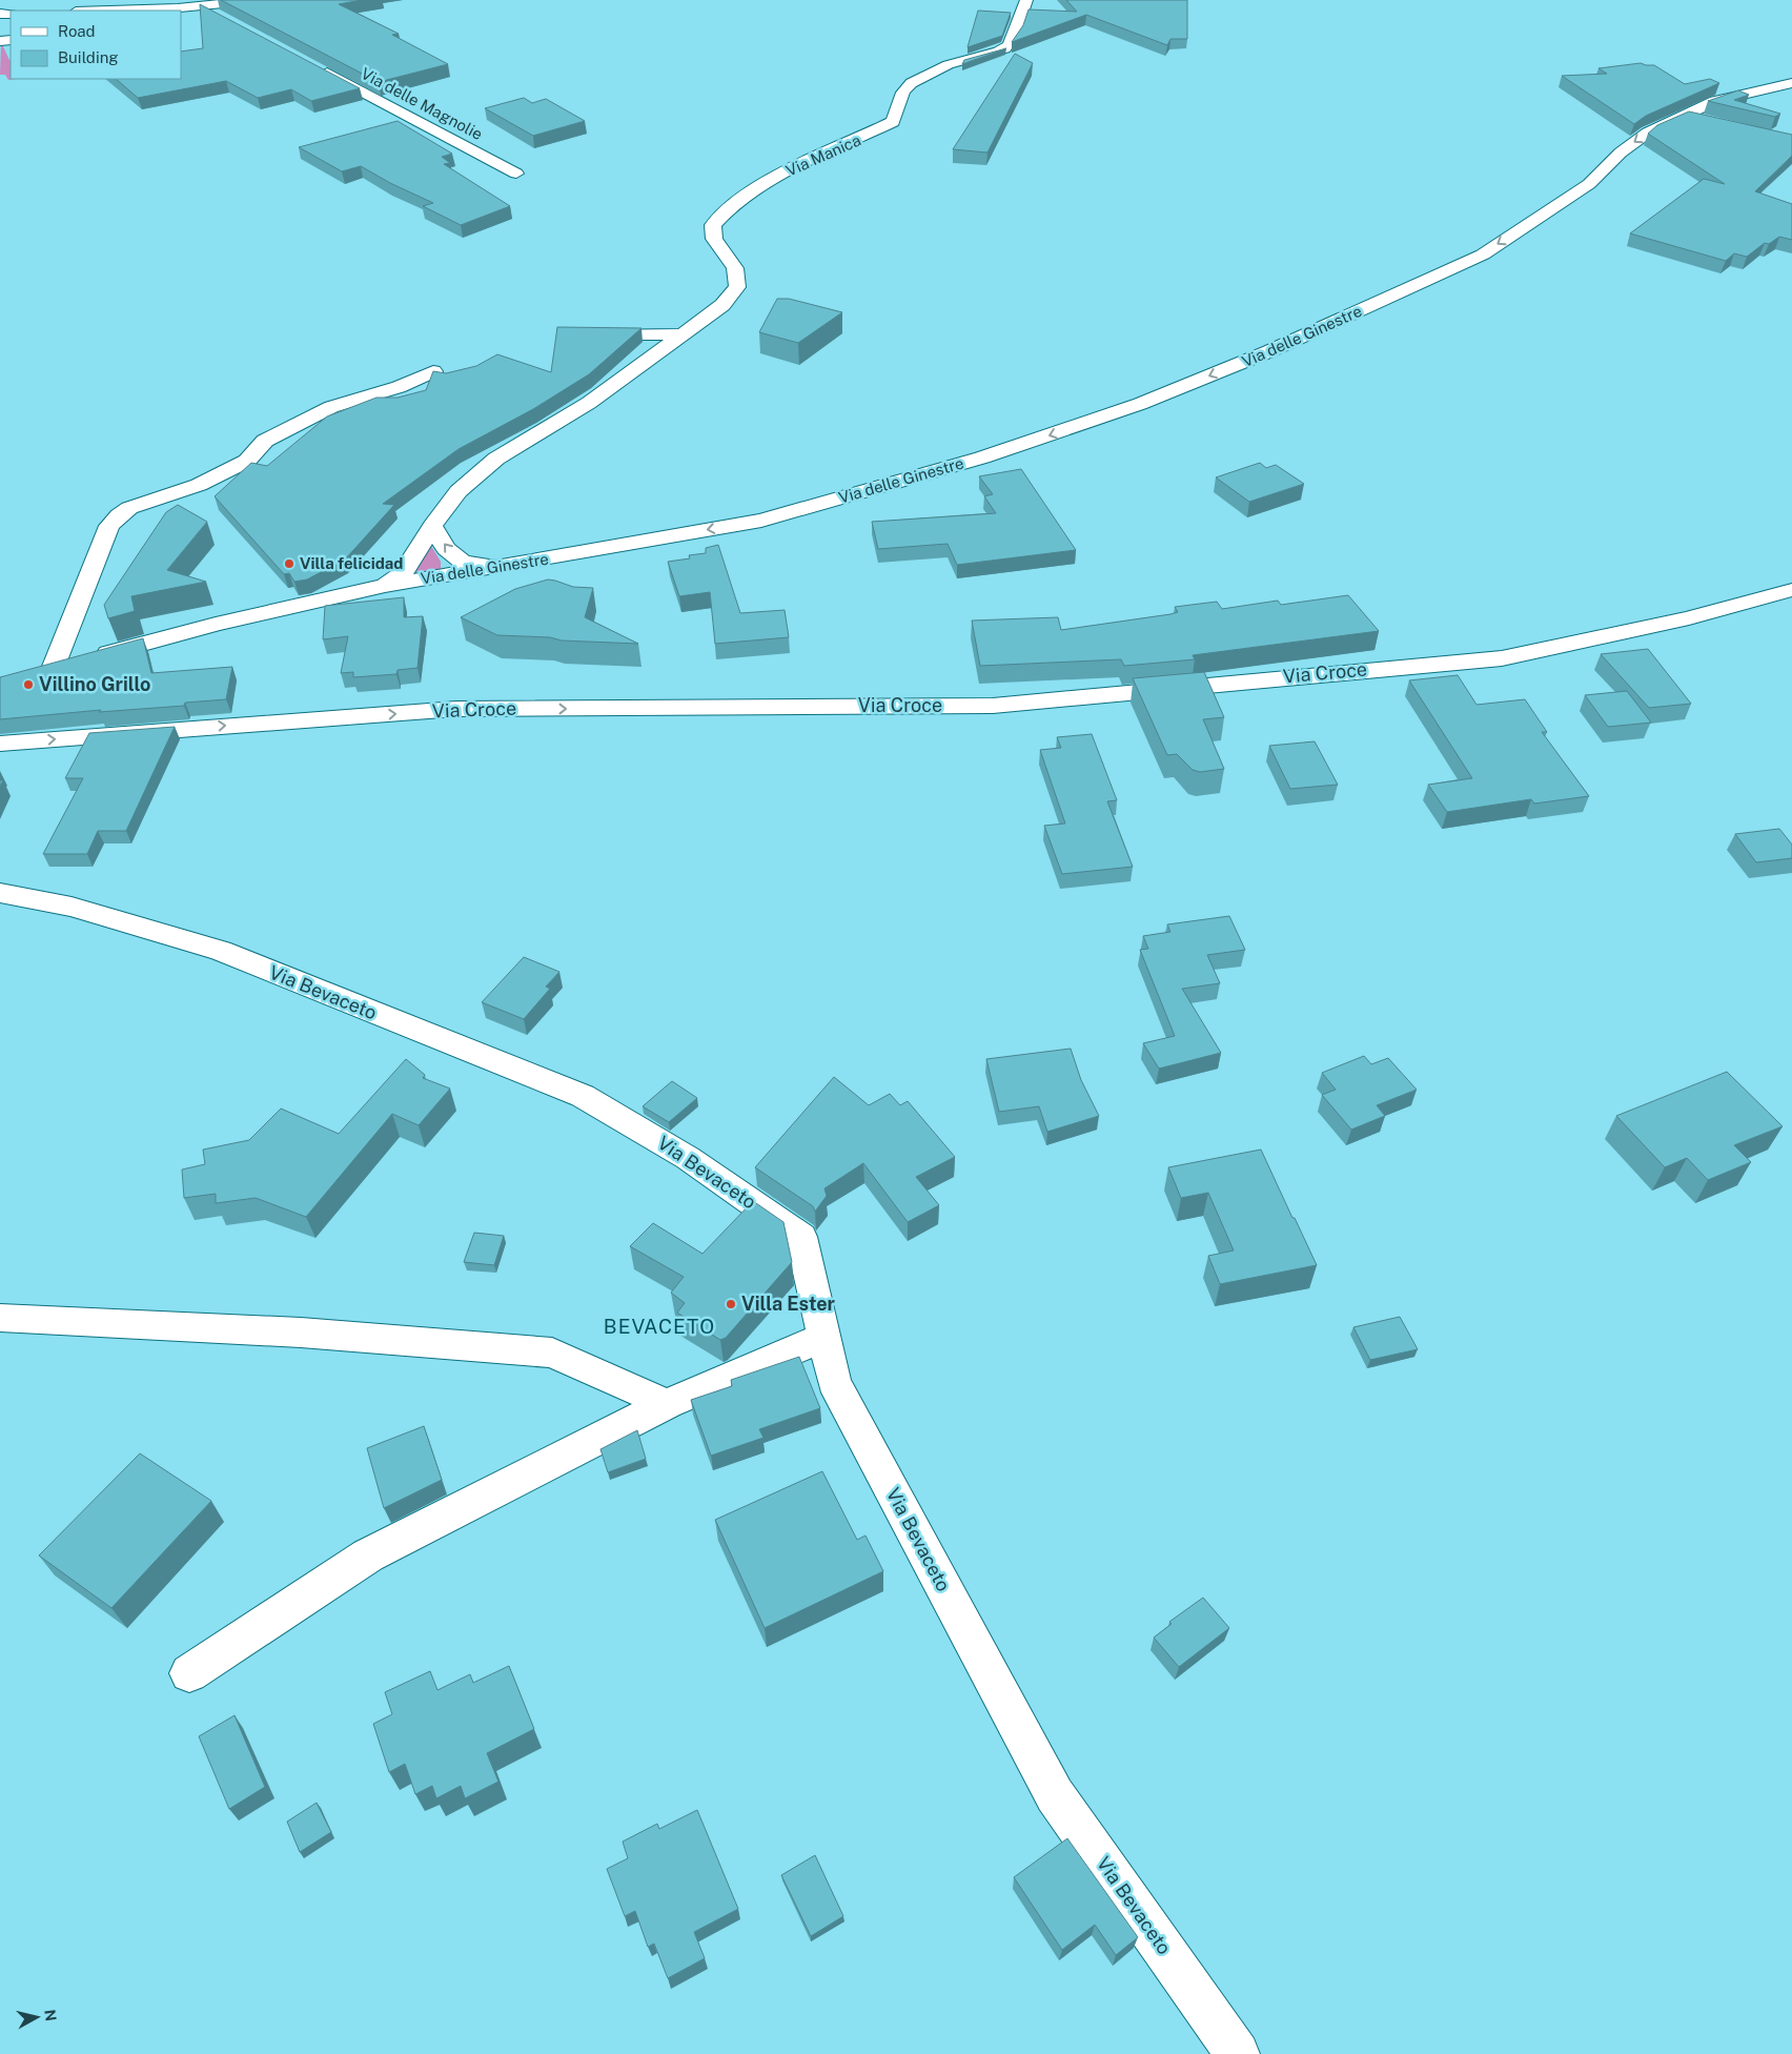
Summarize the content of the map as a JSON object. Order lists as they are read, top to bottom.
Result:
{
  "streets": {
    "street": [
      "Via delle Magnolie",
      "Via Manica",
      "Via delle Ginestre",
      "Via Croce",
      "Via Bevaceto"
    ]
  },
  "crossings": [
    ["Via Manica", "Via delle Ginestre"]
  ],
  "one_way": ["Via delle Ginestre", "Via Croce"],
  "districts": ["BEVACETO"],
  "places": ["Villa felicidad", "Villino Grillo", "Villa Ester"],
  "legend": ["Road", "Building"],
  "north": "right"
}
